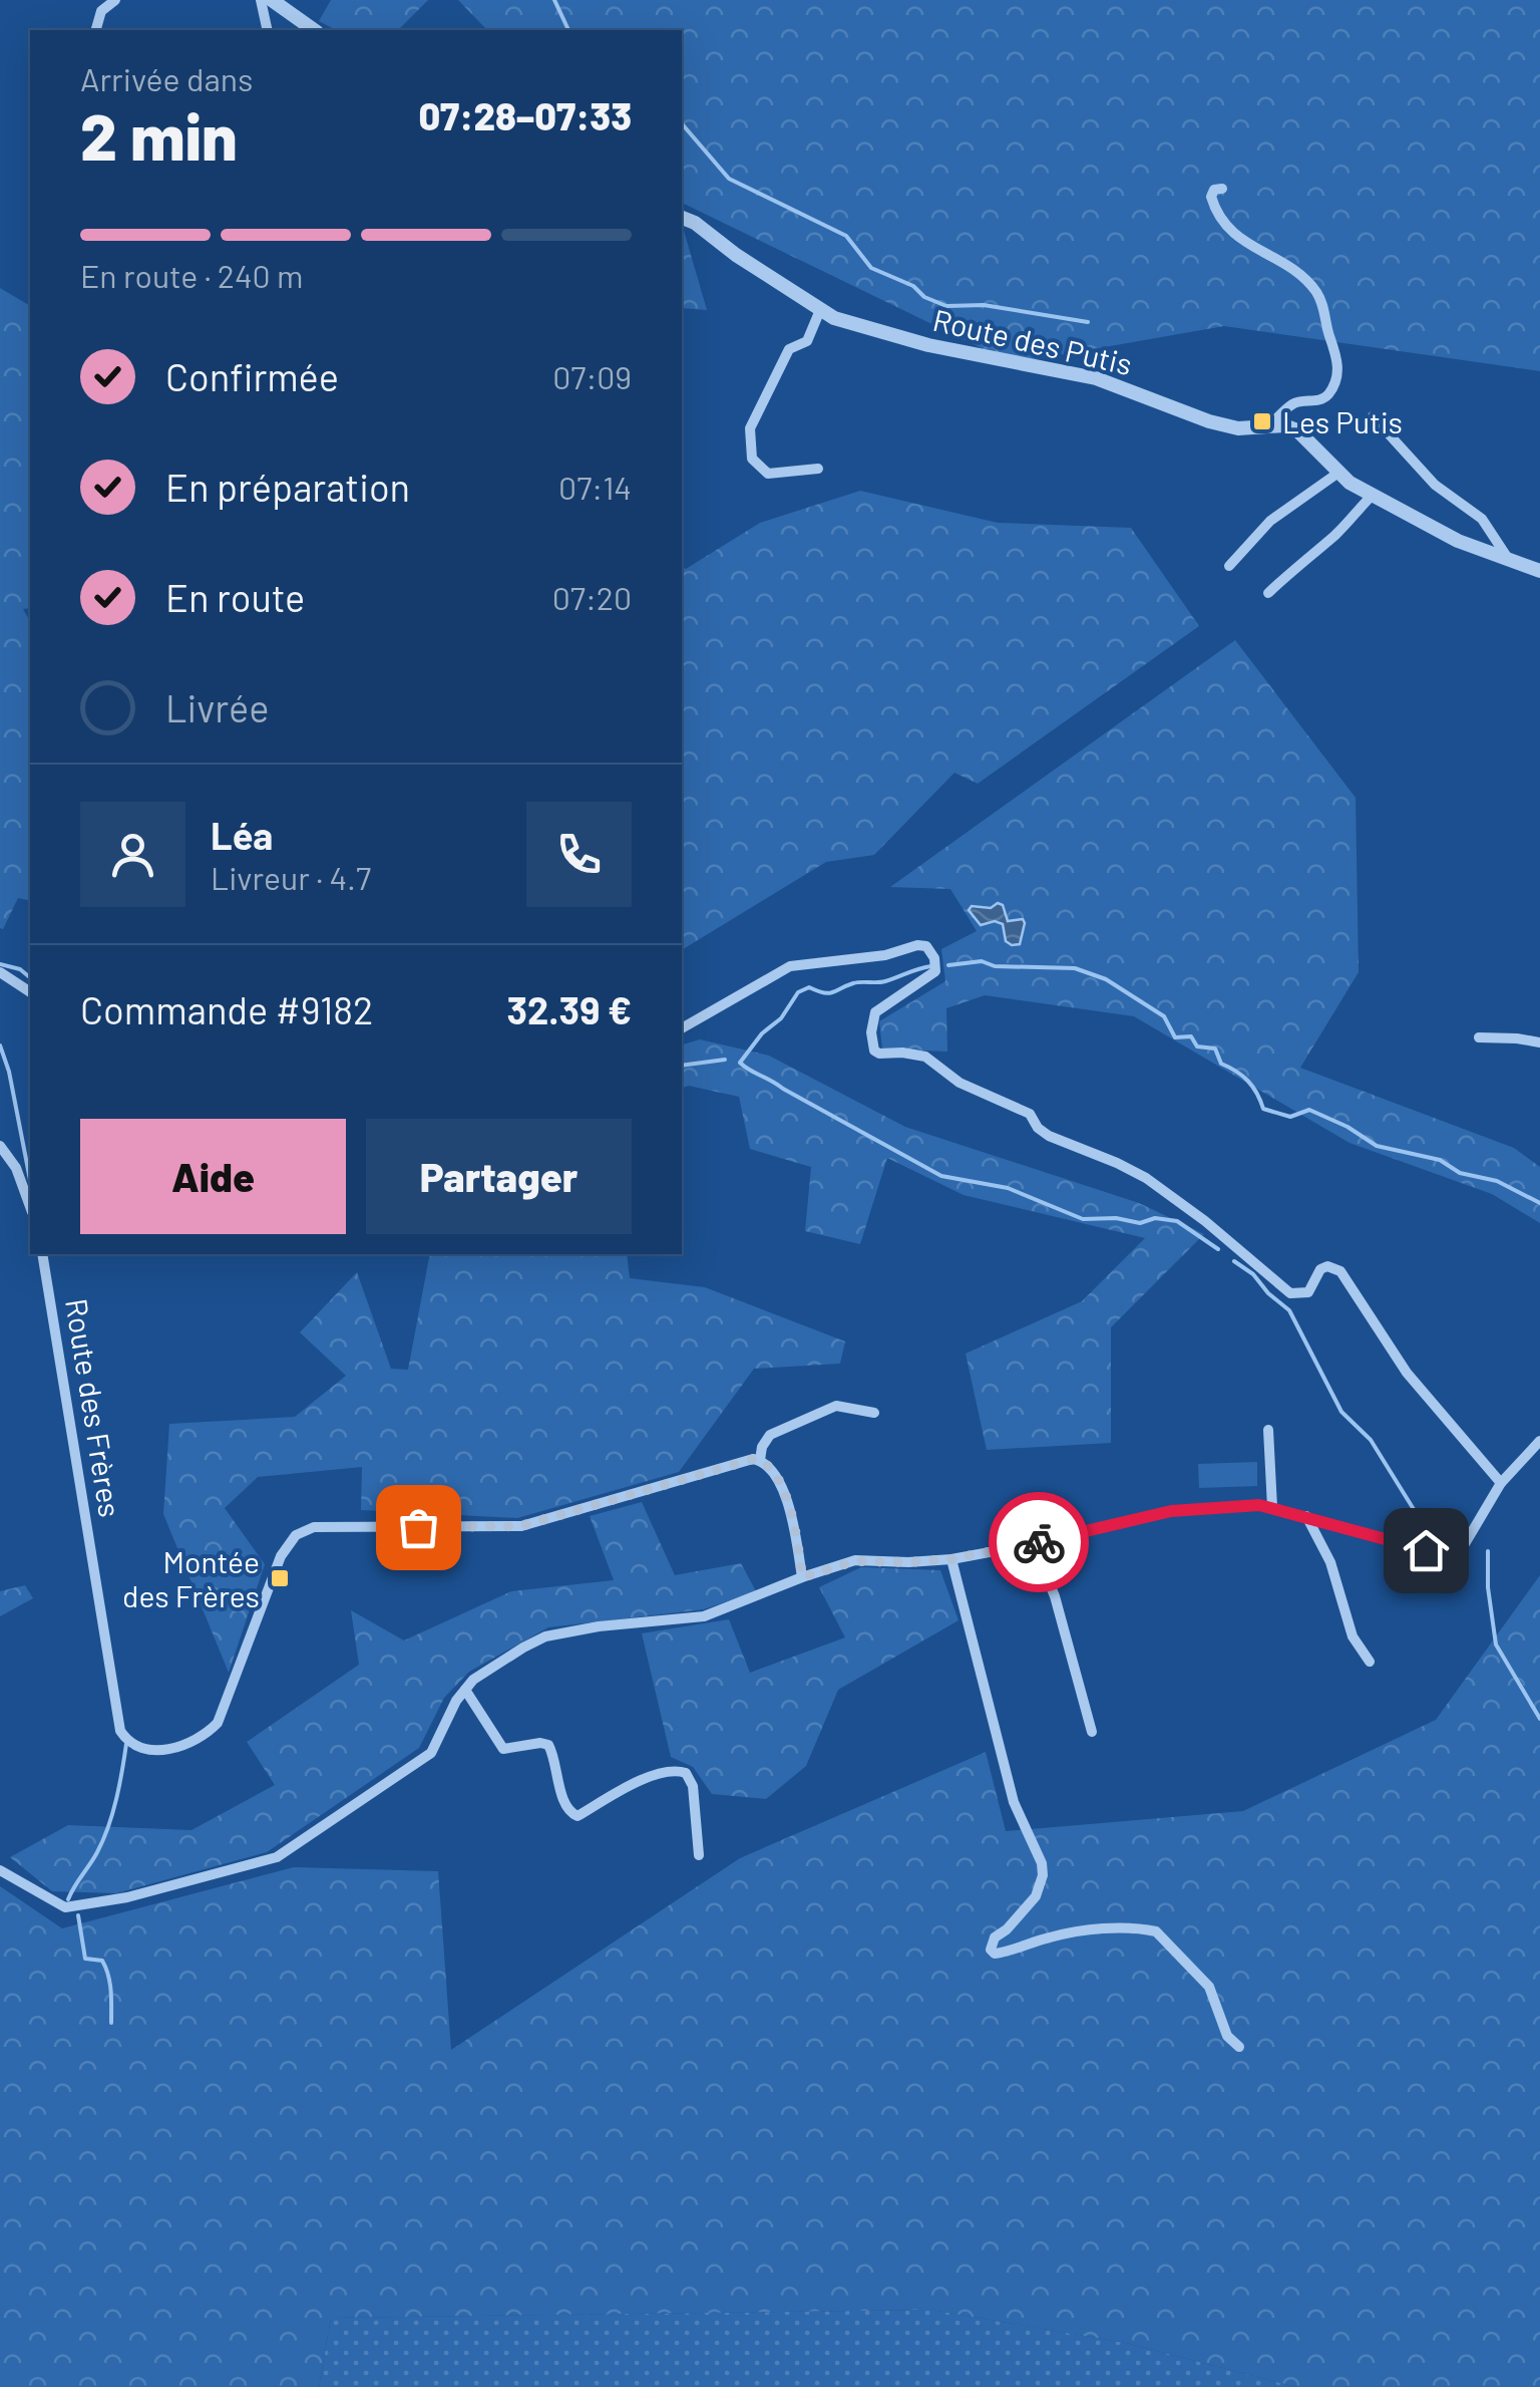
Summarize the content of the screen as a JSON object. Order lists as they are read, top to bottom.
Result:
{
  "streets": {
    "street": ["Route des Putis", "Route des Frères"]
  },
  "places": {
    "transit": ["Les Putis", "Montée des Frères"]
  },
  "page": {
    "heading": ["2 min", "Arrivée dans", "07:28–07:33"],
    "panel": [
      "Léa",
      "Livreur · 4.7",
      "Commande #9182",
      "32.39 €"
    ],
    "bar": "En route · 240 m",
    "list": [
      ["Confirmée", "07:09"],
      ["En préparation", "07:14"],
      ["En route", "07:20"],
      "Livrée"
    ],
    "buttons": ["Aide", "Partager"]
  }
}
